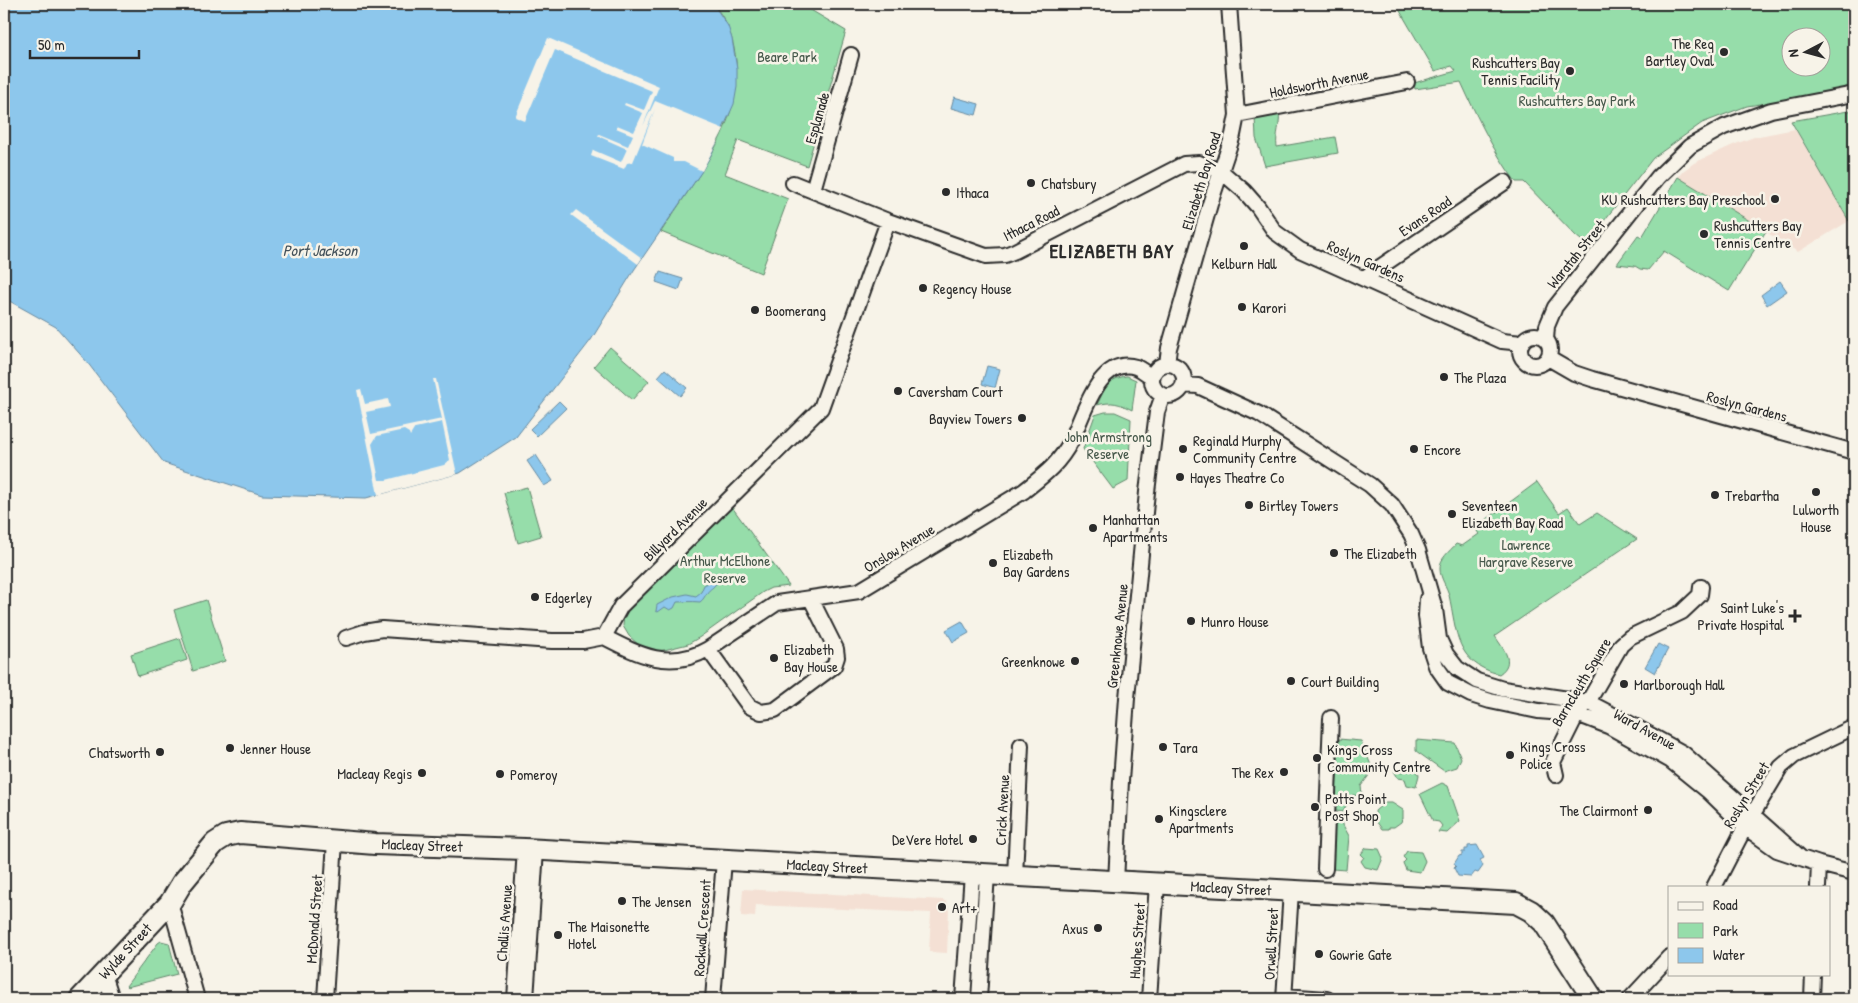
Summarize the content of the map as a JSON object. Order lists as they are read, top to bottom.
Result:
{
  "streets": {
    "street": [
      "Holdsworth Avenue",
      "Esplanade",
      "Elizabeth Bay Road",
      "Evans Road",
      "Ithaca Road",
      "Waratah Street",
      "Roslyn Gardens",
      "Billyard Avenue",
      "Onslow Avenue",
      "Greenknowe Avenue",
      "Barncleuth Square",
      "Ward Avenue",
      "Roslyn Street",
      "Crick Avenue",
      "Macleay Street",
      "McDonald Street",
      "Challis Avenue",
      "Rockwall Crescent",
      "Hughes Street",
      "Orwell Street",
      "Wylde Street"
    ]
  },
  "crossings": [
    ["Holdsworth Avenue", "Elizabeth Bay Road"],
    ["Esplanade", "Ithaca Road"],
    ["Elizabeth Bay Road", "Ithaca Road"],
    ["Elizabeth Bay Road", "Roslyn Gardens"],
    ["Elizabeth Bay Road", "Onslow Avenue"],
    ["Elizabeth Bay Road", "Greenknowe Avenue"],
    ["Evans Road", "Roslyn Gardens"],
    ["Ithaca Road", "Roslyn Gardens"],
    ["Ithaca Road", "Billyard Avenue"],
    ["Waratah Street", "Roslyn Gardens"],
    ["Billyard Avenue", "Onslow Avenue"],
    ["Onslow Avenue", "Greenknowe Avenue"],
    ["Greenknowe Avenue", "Macleay Street"],
    ["Barncleuth Square", "Ward Avenue"],
    ["Ward Avenue", "Roslyn Street"],
    ["Crick Avenue", "Macleay Street"],
    ["Macleay Street", "McDonald Street"],
    ["Macleay Street", "Challis Avenue"],
    ["Macleay Street", "Rockwall Crescent"],
    ["Macleay Street", "Hughes Street"],
    ["Macleay Street", "Orwell Street"],
    ["Macleay Street", "Wylde Street"]
  ],
  "districts": ["ELIZABETH BAY"],
  "water": ["Port Jackson"],
  "parks": [
    "Beare Park",
    "Rushcutters Bay Park",
    "John Armstrong Reserve",
    "Lawrence Hargrave Reserve",
    "Arthur McElhone Reserve"
  ],
  "places": {
    "other": [
      "The Reg Bartley Oval",
      "Rushcutters Bay Tennis Facility",
      "Chatsbury",
      "Ithaca",
      "KU Rushcutters Bay Preschool",
      "Rushcutters Bay Tennis Centre",
      "Kelburn Hall",
      "Regency House",
      "Karori",
      "Boomerang",
      "The Plaza",
      "Caversham Court",
      "Bayview Towers",
      "Reginald Murphy Community Centre",
      "Encore",
      "Hayes Theatre Co",
      "Lulworth House",
      "Trebartha",
      "Birtley Towers",
      "Seventeen Elizabeth Bay Road",
      "Manhattan Apartments",
      "The Elizabeth",
      "Elizabeth Bay Gardens",
      "Edgerley",
      "Munro House",
      "Elizabeth Bay House",
      "Greenknowe",
      "Court Building",
      "Marlborough Hall",
      "Tara",
      "Jenner House",
      "Chatsworth",
      "Kings Cross Police",
      "Kings Cross Community Centre",
      "The Rex",
      "Macleay Regis",
      "Pomeroy",
      "Potts Point Post Shop",
      "The Clairmont",
      "Kingsclere Apartments",
      "DeVere Hotel",
      "The Jensen",
      "Art+",
      "Axus",
      "The Maisonette Hotel",
      "Gowrie Gate"
    ],
    "health": ["Saint Luke's Private Hospital"]
  },
  "legend": ["Road", "Park", "Water"],
  "scale_bar": "50 m",
  "north": "left"
}
